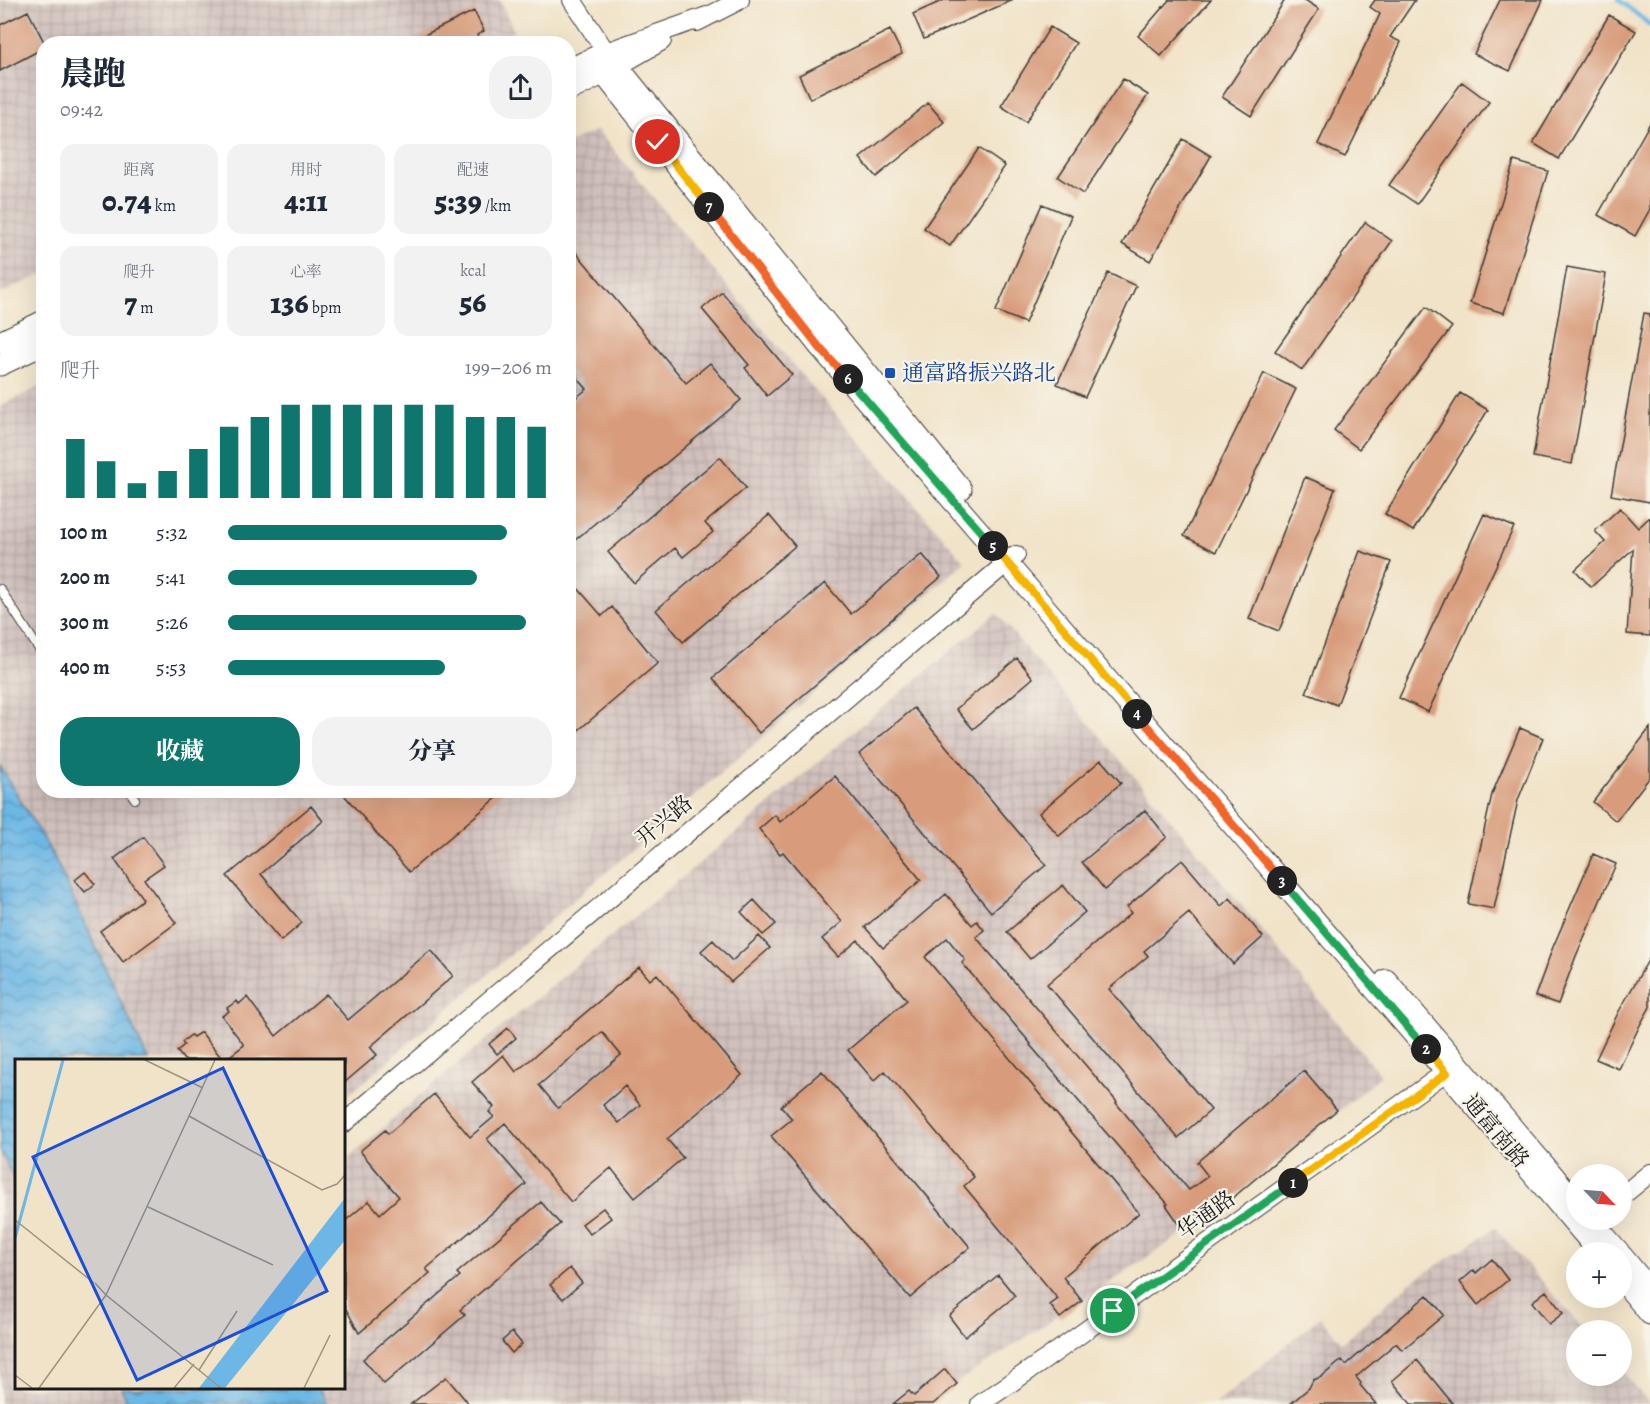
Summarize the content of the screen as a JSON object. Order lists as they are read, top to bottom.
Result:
{
  "streets": {
    "main road": ["通富南路"],
    "street": ["开兴路", "华通路"]
  },
  "crossings": [
    ["开兴路", "通富南路"],
    ["通富南路", "华通路"]
  ],
  "places": {
    "transit": ["通富路振兴路北"]
  },
  "north": "bottom right",
  "page": {
    "heading": ["晨跑", "09:42"],
    "stats": [
      ["距离", "0.74 km"],
      ["用时", "4:11"],
      ["配速", "5:39 /km"],
      ["爬升", "7 m"],
      ["心率", "136 bpm"],
      ["kcal", "56"]
    ],
    "pins": [
      "7",
      "6",
      "5",
      "4",
      "3",
      "2",
      "1"
    ],
    "chart": ["爬升", "199–206 m"],
    "list": [
      {
        "name": "100 m",
        "note": "5:32"
      },
      {
        "name": "200 m",
        "note": "5:41"
      },
      {
        "name": "300 m",
        "note": "5:26"
      },
      {
        "name": "400 m",
        "note": "5:53"
      }
    ],
    "buttons": ["收藏", "分享"],
    "map_buttons": ["+", "−"]
  }
}
